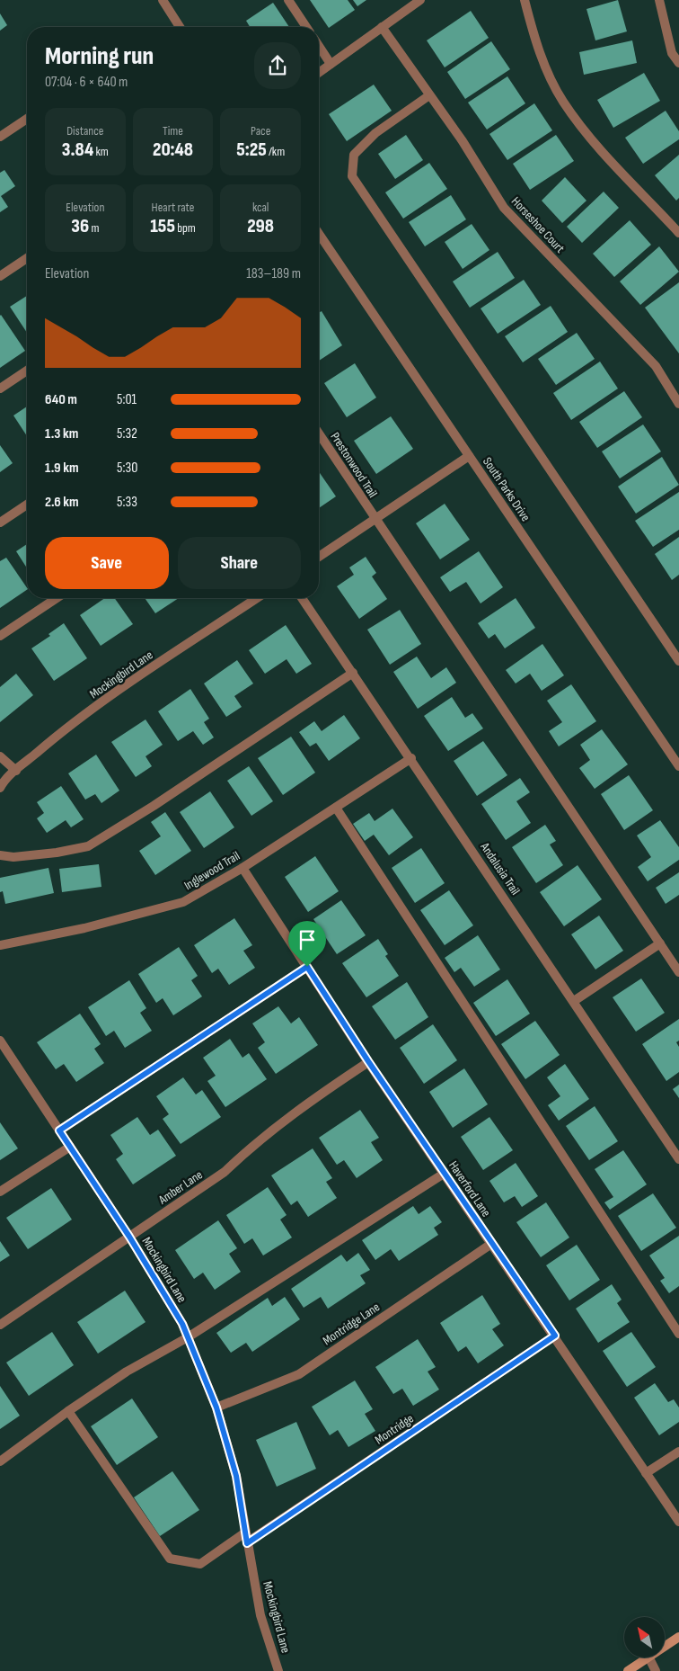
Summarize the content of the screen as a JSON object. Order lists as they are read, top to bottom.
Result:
{
  "streets": {
    "street": [
      "Horseshoe Court",
      "Prestonwood Trail",
      "South Parks Drive",
      "Mockingbird Lane",
      "Andalusia Trail",
      "Inglewood Trail",
      "Amber Lane",
      "Haverford Lane",
      "Montridge Lane",
      "Montridge"
    ]
  },
  "crossings": [
    ["Mockingbird Lane", "Amber Lane"],
    ["Mockingbird Lane", "Montridge Lane"],
    ["Mockingbird Lane", "Montridge"],
    ["Andalusia Trail", "Inglewood Trail"],
    ["Inglewood Trail", "Haverford Lane"],
    ["Amber Lane", "Haverford Lane"],
    ["Haverford Lane", "Montridge Lane"],
    ["Haverford Lane", "Montridge"]
  ],
  "north": "top left",
  "page": {
    "heading": ["Morning run", "07:04 · 6 × 640 m"],
    "stats": [
      ["Distance", "3.84 km"],
      ["Time", "20:48"],
      ["Pace", "5:25 /km"],
      ["Elevation", "36 m"],
      ["Heart rate", "155 bpm"],
      ["kcal", "298"]
    ],
    "chart": ["Elevation", "183–189 m"],
    "list": [
      {
        "name": "640 m",
        "note": "5:01"
      },
      {
        "name": "1.3 km",
        "note": "5:32"
      },
      {
        "name": "1.9 km",
        "note": "5:30"
      },
      {
        "name": "2.6 km",
        "note": "5:33"
      }
    ],
    "buttons": ["Save", "Share"]
  }
}
